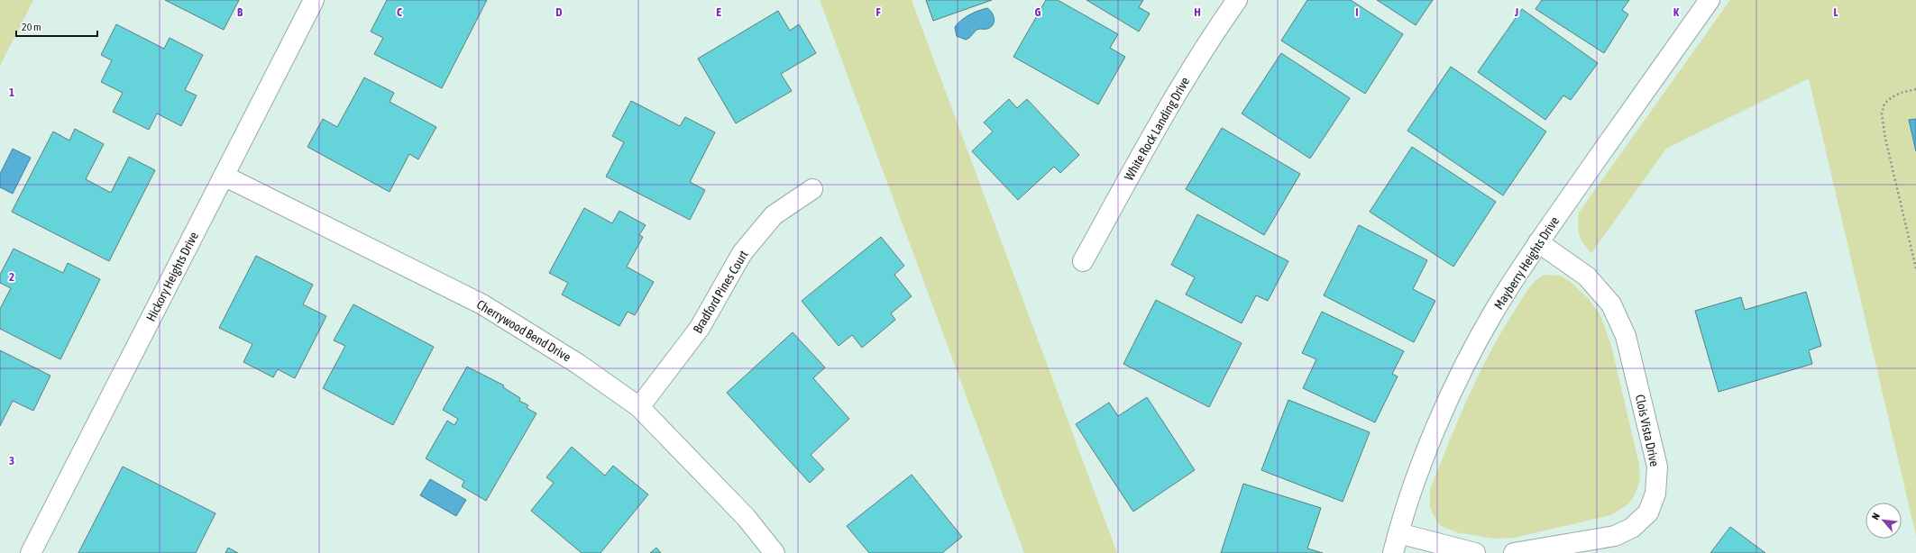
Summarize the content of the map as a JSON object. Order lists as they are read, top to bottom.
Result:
{
  "streets": {
    "street": [
      "White Rock Landing Drive",
      "Mayberry Heights Drive",
      "Hickory Heights Drive",
      "Bradford Pines Court",
      "Cherrywood Bend Drive",
      "Clois Vista Drive"
    ]
  },
  "crossings": [
    ["Mayberry Heights Drive", "Clois Vista Drive"],
    ["Hickory Heights Drive", "Cherrywood Bend Drive"],
    ["Bradford Pines Court", "Cherrywood Bend Drive"]
  ],
  "scale_bar": "20 m",
  "north": "top left",
  "grid": {
    "columns": [
      "B",
      "C",
      "D",
      "E",
      "F",
      "G",
      "H",
      "I",
      "J",
      "K",
      "L"
    ],
    "rows": ["1", "2", "3"]
  }
}
